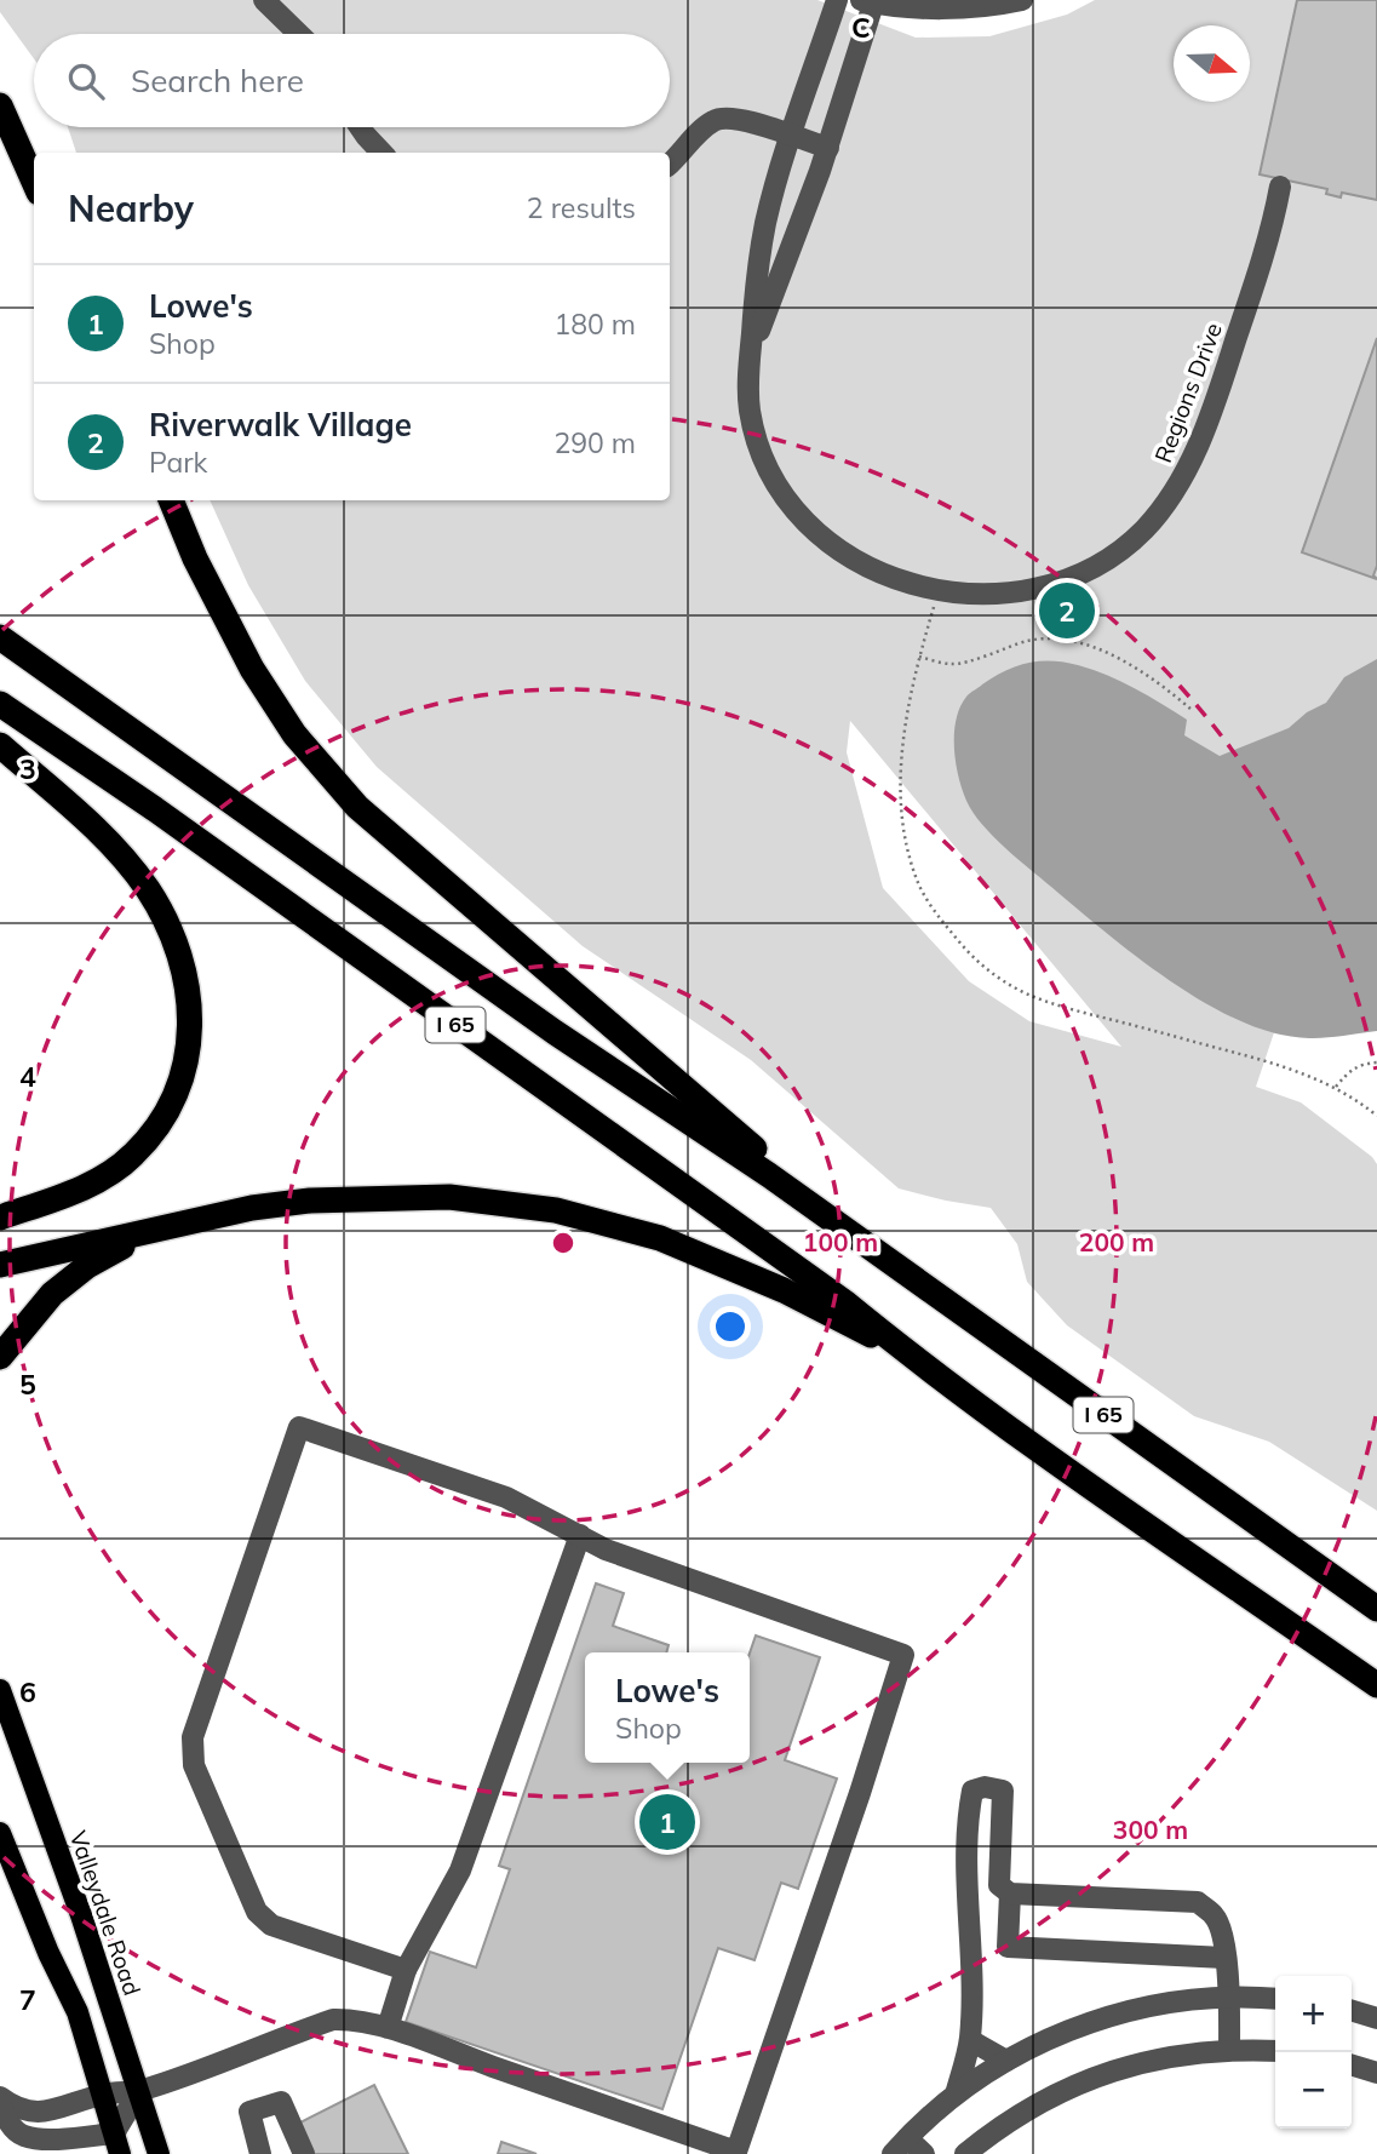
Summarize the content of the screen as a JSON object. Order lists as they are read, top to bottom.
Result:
{
  "streets": {
    "highway": ["I 65"],
    "main road": ["Valleydale Road"],
    "street": ["Regions Drive"]
  },
  "north": "right",
  "page": {
    "search": "Search here",
    "heading": ["Nearby", "2 results"],
    "list": [
      {
        "mark": "1",
        "name": "Lowe's",
        "note": "Shop",
        "value": "180 m"
      },
      {
        "mark": "2",
        "name": "Riverwalk Village",
        "note": "Park",
        "value": "290 m"
      }
    ],
    "pins": ["2", "1"],
    "popup": ["Lowe's", "Shop"],
    "map_buttons": ["+", "−"]
  },
  "grid": {
    "columns": ["C"],
    "rows": [
      "3",
      "4",
      "5",
      "6",
      "7"
    ]
  },
  "rings": ["100 m", "200 m", "300 m"]
}
